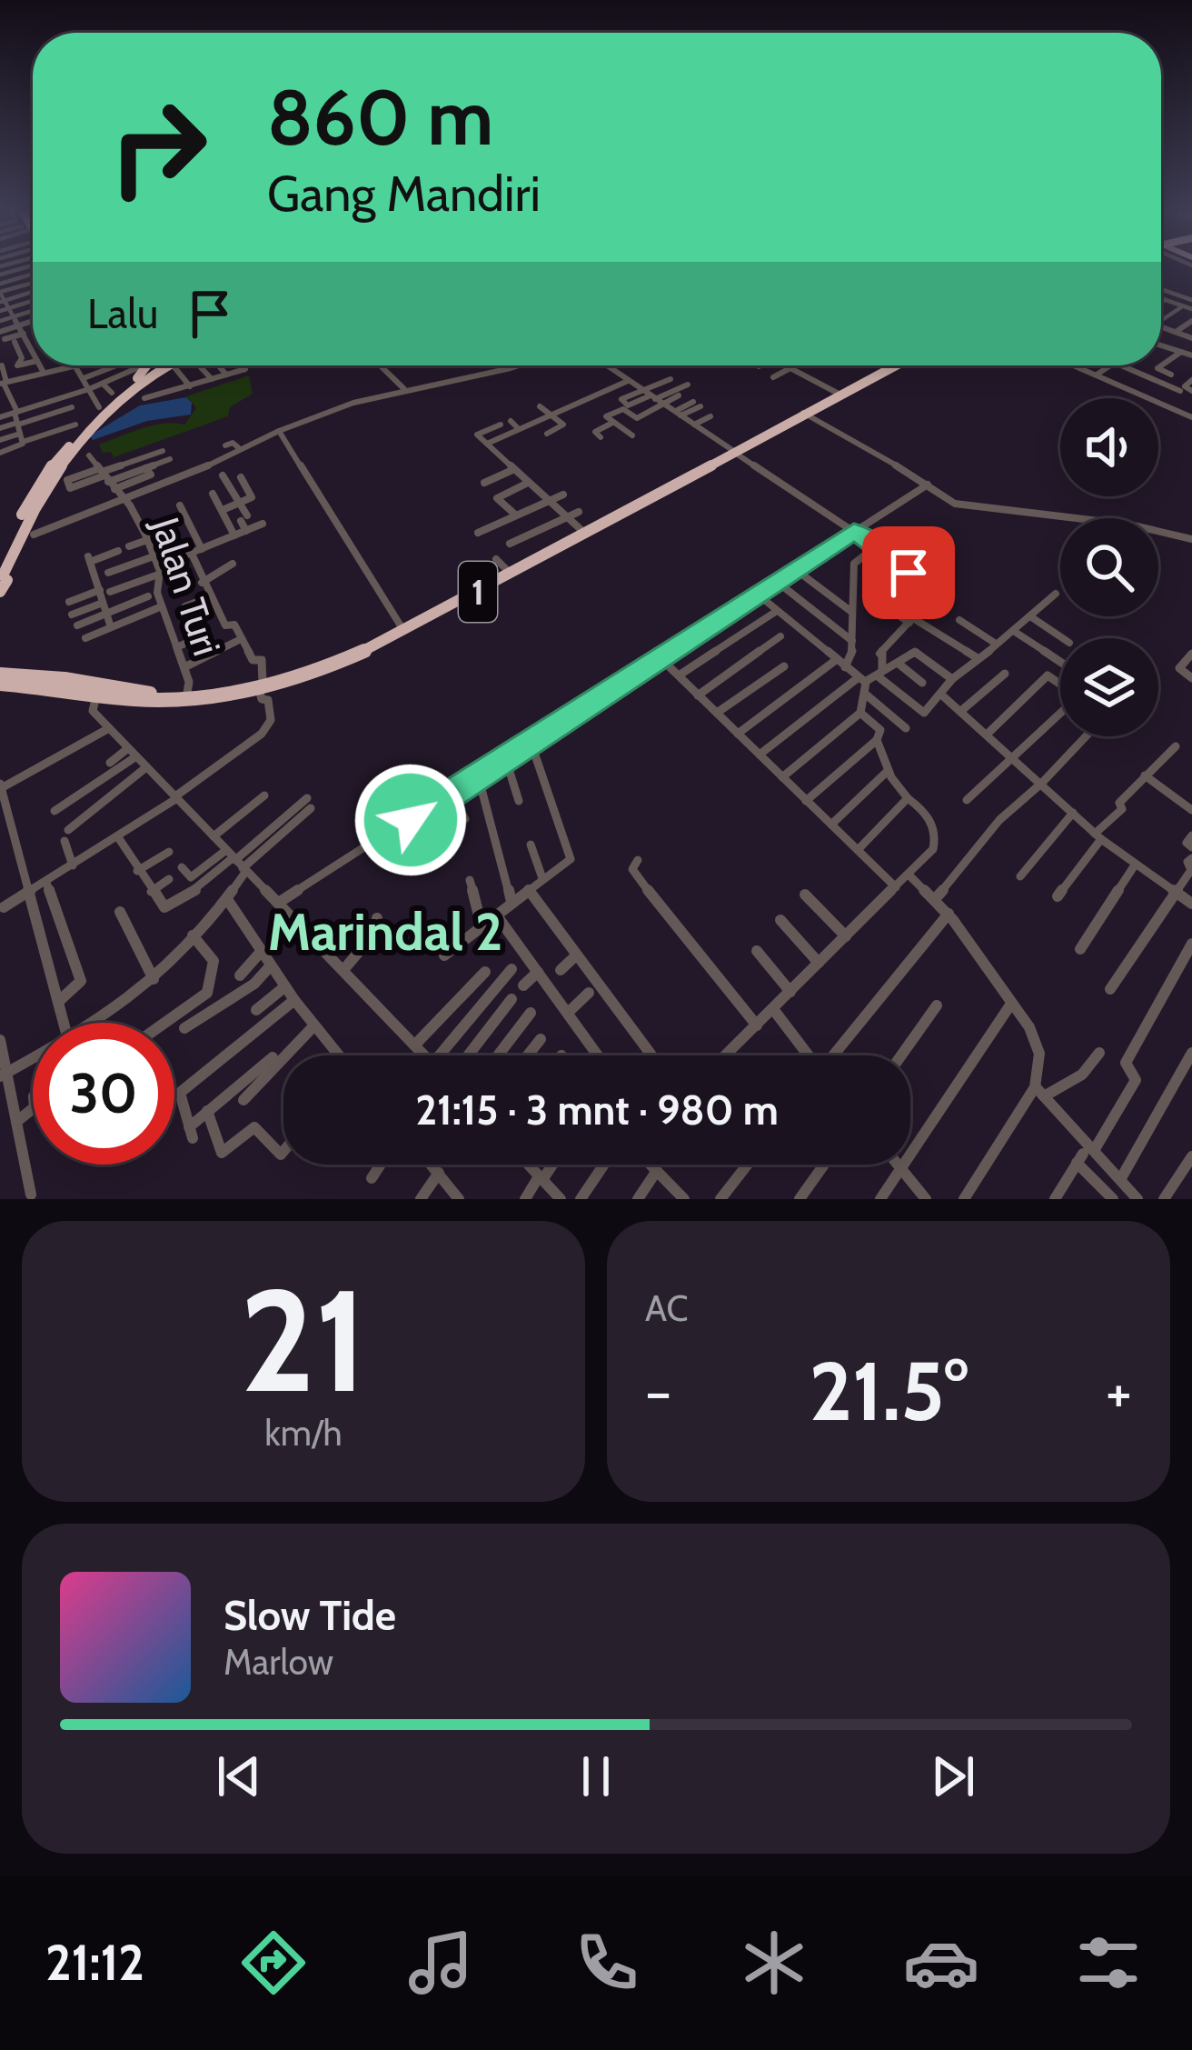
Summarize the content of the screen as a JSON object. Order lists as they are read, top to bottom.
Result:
{
  "streets": {
    "highway": ["1"],
    "street": ["Jalan Turi"]
  },
  "crossings": [
    ["Jalan Turi", "1"]
  ],
  "districts": ["Marindal 2"],
  "page": {
    "turn": ["860 m", "Gang Mandiri"],
    "then": "Lalu",
    "limit": "30",
    "trip": "21:15 · 3 mnt · 980 m",
    "tile": [
      ["21", "km/h"],
      "AC"
    ],
    "heat": ["−", "21.5°", "+"],
    "song": ["Slow Tide", "Marlow"],
    "tabs": "21:12"
  }
}
